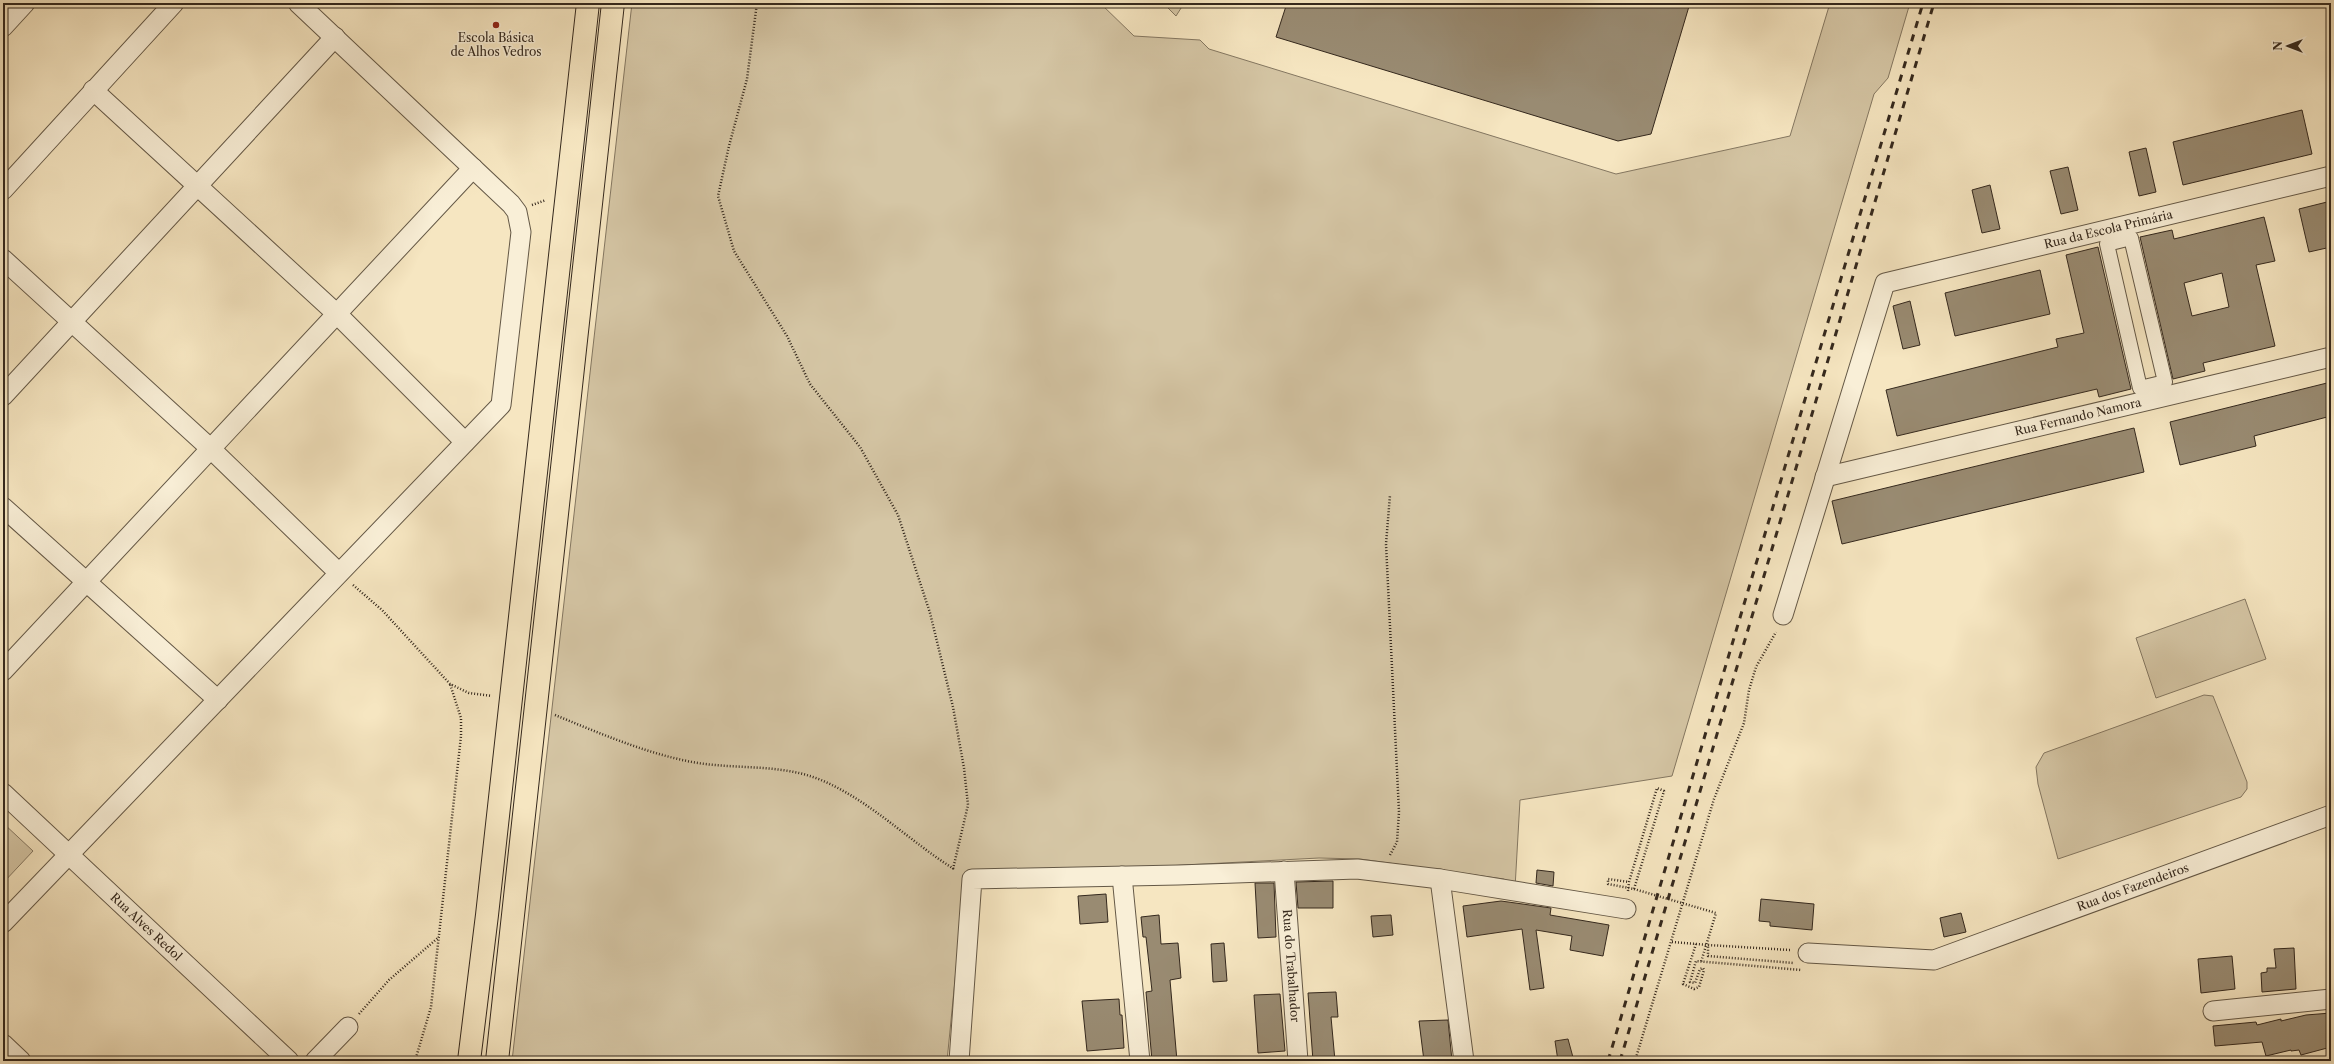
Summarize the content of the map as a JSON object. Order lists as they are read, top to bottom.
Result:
{
  "streets": {
    "street": [
      "Rua da Escola Primária",
      "Rua Fernando Namora",
      "Rua dos Fazendeiros",
      "Rua Alves Redol",
      "Rua do Trabalhador"
    ]
  },
  "crossings": [
    ["Rua da Escola Primária", "Rua Fernando Namora"]
  ],
  "places": ["Escola Básica de Alhos Vedros"],
  "north": "left"
}
